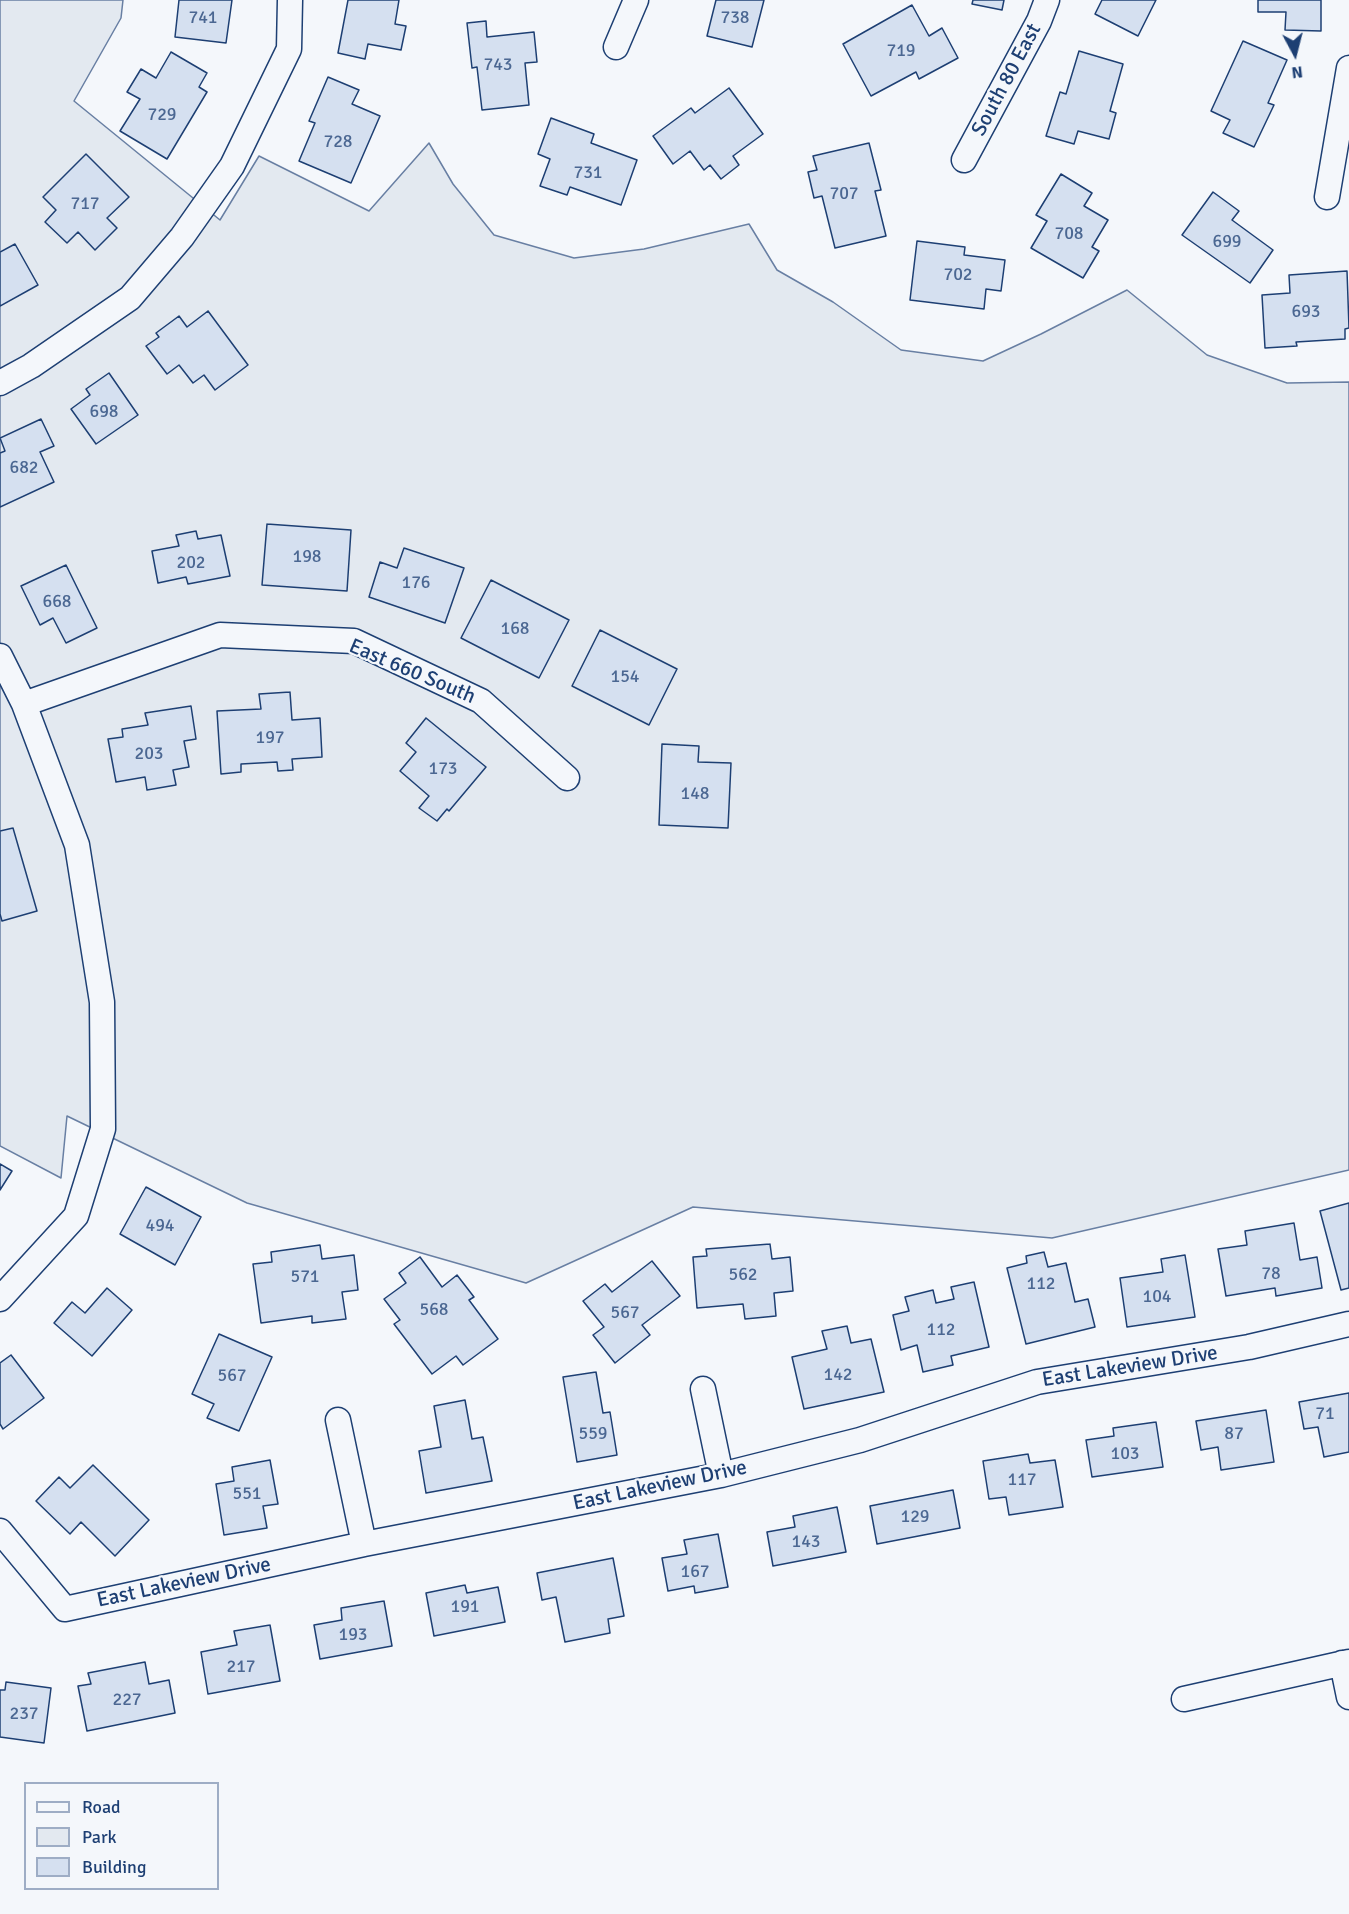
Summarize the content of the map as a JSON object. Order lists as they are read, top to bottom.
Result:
{
  "streets": {
    "street": ["South 80 East", "East 660 South", "East Lakeview Drive"]
  },
  "house_numbers": [
    "741",
    "738",
    "719",
    "743",
    "729",
    "728",
    "731",
    "707",
    "717",
    "708",
    "699",
    "702",
    "693",
    "698",
    "682",
    "198",
    "202",
    "176",
    "668",
    "168",
    "154",
    "197",
    "203",
    "173",
    "148",
    "494",
    "78",
    "562",
    "571",
    "112",
    "104",
    "568",
    "567",
    "112",
    "142",
    "567",
    "71",
    "559",
    "87",
    "103",
    "117",
    "551",
    "129",
    "143",
    "167",
    "191",
    "193",
    "217",
    "227",
    "237"
  ],
  "legend": ["Road", "Park", "Building"],
  "north": "bottom"
}
